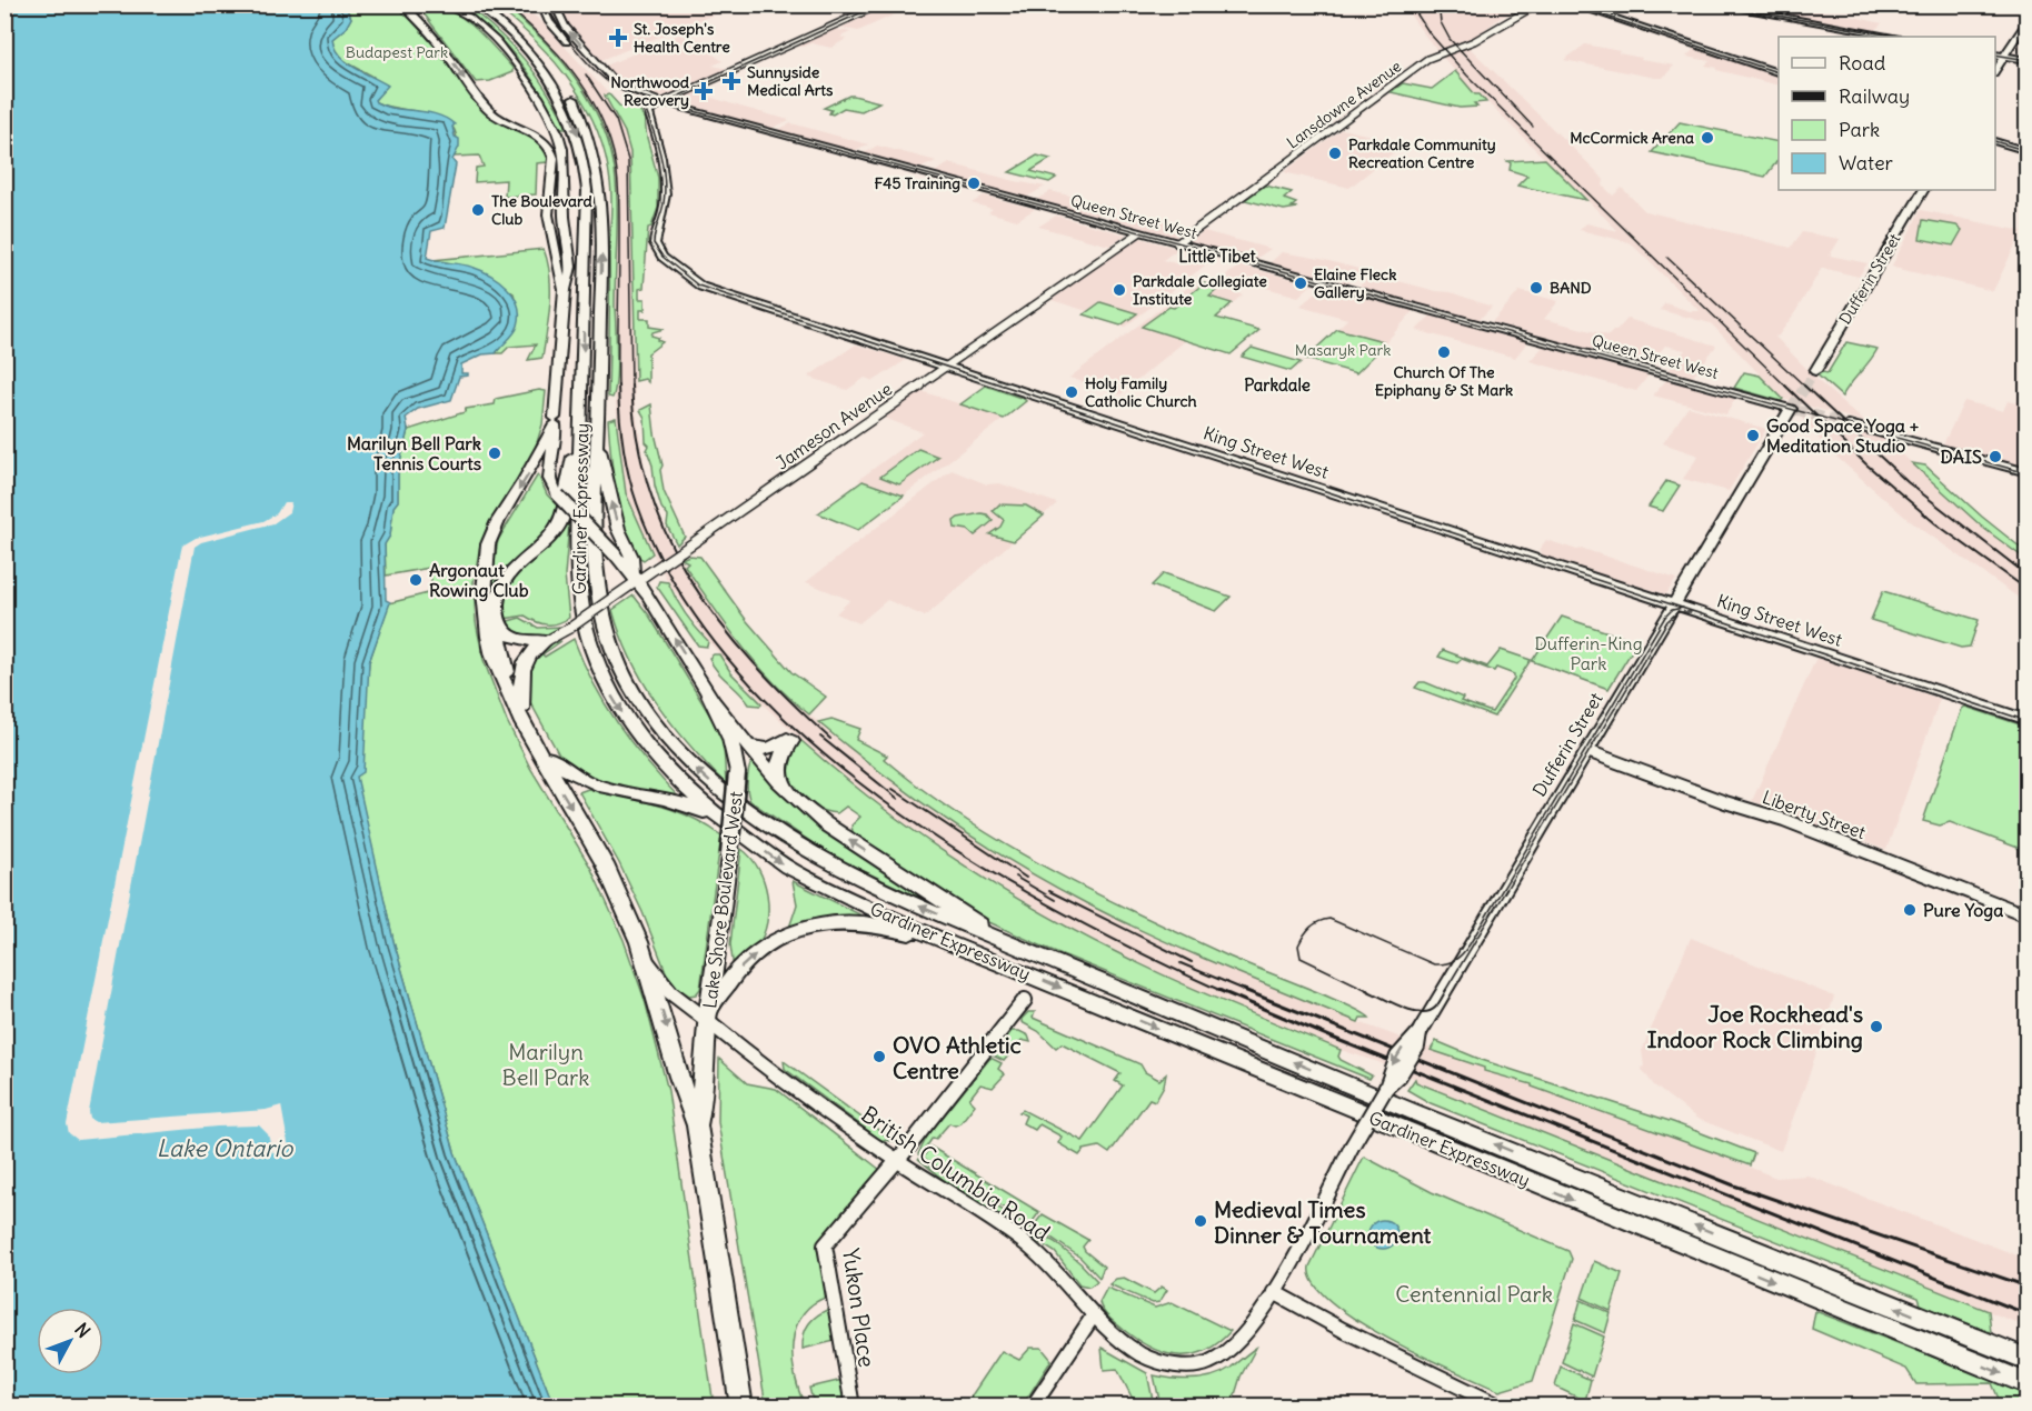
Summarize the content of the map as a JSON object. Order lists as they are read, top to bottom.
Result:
{
  "streets": {
    "highway": ["Gardiner Expressway", "Lake Shore Boulevard West"],
    "main road": ["Queen Street West", "Dufferin Street", "King Street West"],
    "street": [
      "Lansdowne Avenue",
      "Jameson Avenue",
      "Liberty Street",
      "British Columbia Road",
      "Yukon Place"
    ]
  },
  "crossings": [
    ["Lansdowne Avenue", "Queen Street West"],
    ["Queen Street West", "Dufferin Street"],
    ["Queen Street West", "Jameson Avenue"],
    ["Queen Street West", "King Street West"],
    ["Dufferin Street", "King Street West"],
    ["Dufferin Street", "Liberty Street"],
    ["Dufferin Street", "British Columbia Road"],
    ["Jameson Avenue", "King Street West"],
    ["Jameson Avenue", "Lake Shore Boulevard West"],
    ["Lake Shore Boulevard West", "British Columbia Road"],
    ["British Columbia Road", "Yukon Place"]
  ],
  "districts": ["Little Tibet", "Parkdale"],
  "water": ["Lake Ontario"],
  "parks": [
    "Budapest Park",
    "Masaryk Park",
    "Dufferin-King Park",
    "Marilyn Bell Park",
    "Centennial Park"
  ],
  "places": {
    "health": ["St. Joseph's Health Centre", "Sunnyside Medical Arts", "Northwood Recovery"],
    "other": [
      "McCormick Arena",
      "Parkdale Community Recreation Centre",
      "F45 Training",
      "The Boulevard Club",
      "Elaine Fleck Gallery",
      "BAND",
      "Parkdale Collegiate Institute",
      "Church Of The Epiphany & St Mark",
      "Holy Family Catholic Church",
      "Good Space Yoga + Meditation Studio",
      "Marilyn Bell Park Tennis Courts",
      "DAIS",
      "Argonaut Rowing Club",
      "Pure Yoga",
      "Joe Rockhead's Indoor Rock Climbing",
      "OVO Athletic Centre",
      "Medieval Times Dinner & Tournament"
    ]
  },
  "legend": [
    "Road",
    "Railway",
    "Park",
    "Water"
  ],
  "north": "top right"
}
